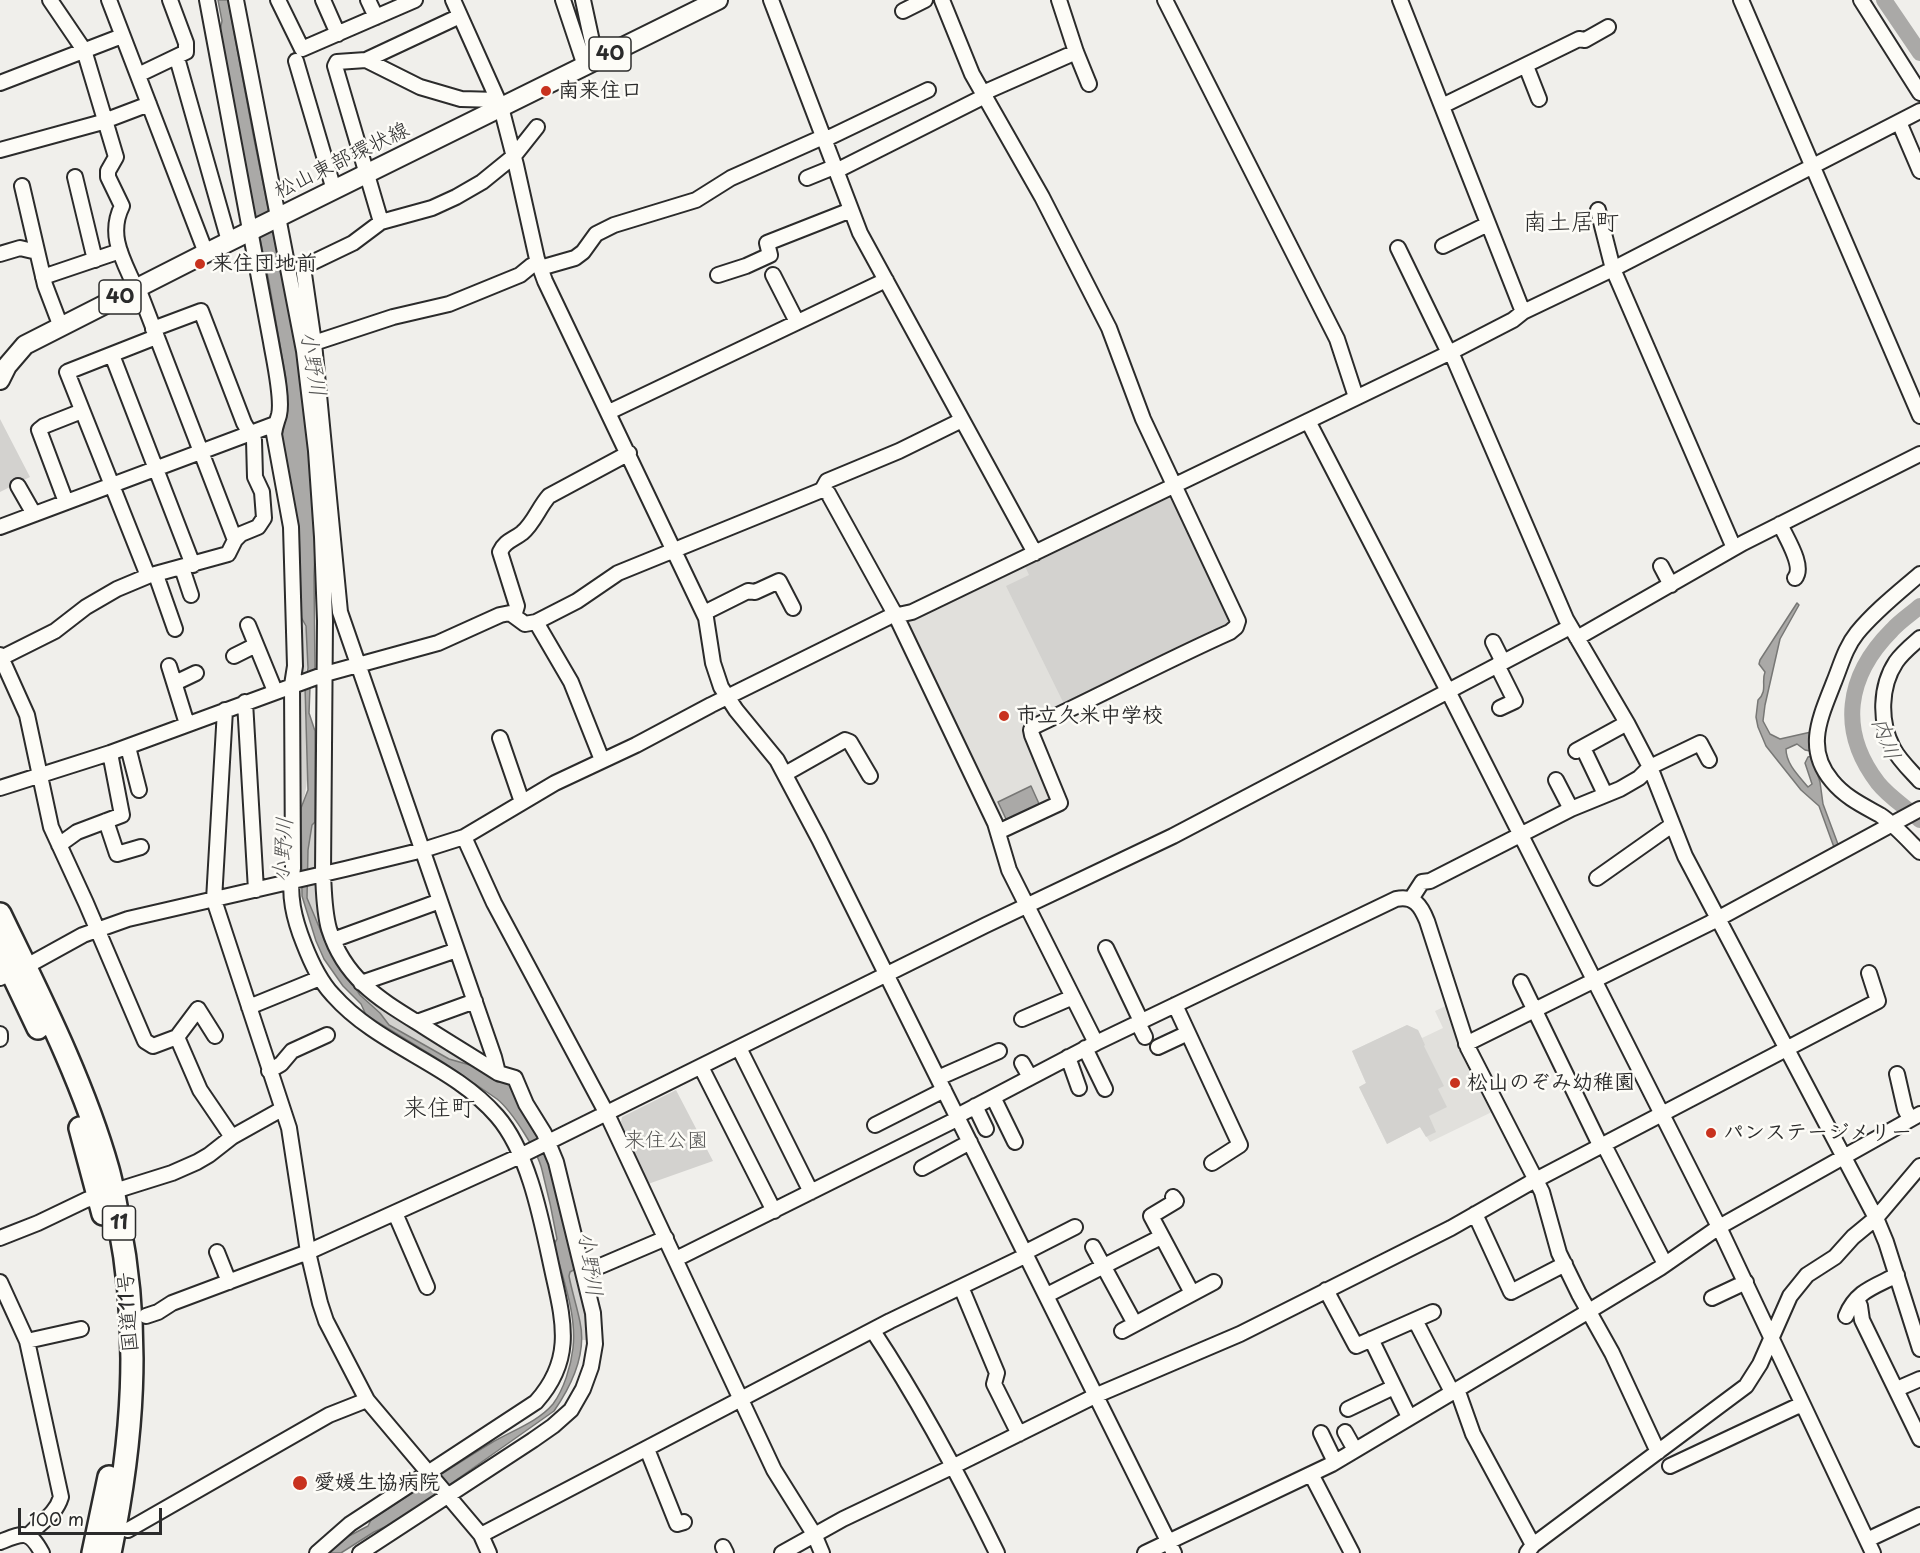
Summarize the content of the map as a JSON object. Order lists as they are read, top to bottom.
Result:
{
  "streets": {
    "highway": ["11", "国道11号"],
    "main road": ["40", "松山東部環状線"]
  },
  "districts": ["南土居町", "来住町"],
  "water": ["小野川", "内川"],
  "parks": ["来住公園"],
  "places": [
    "南来住口",
    "来住団地前",
    "市立久米中学校",
    "松山のぞみ幼稚園",
    "パンステージメリー",
    "愛媛生協病院"
  ],
  "scale_bar": "100 m"
}
